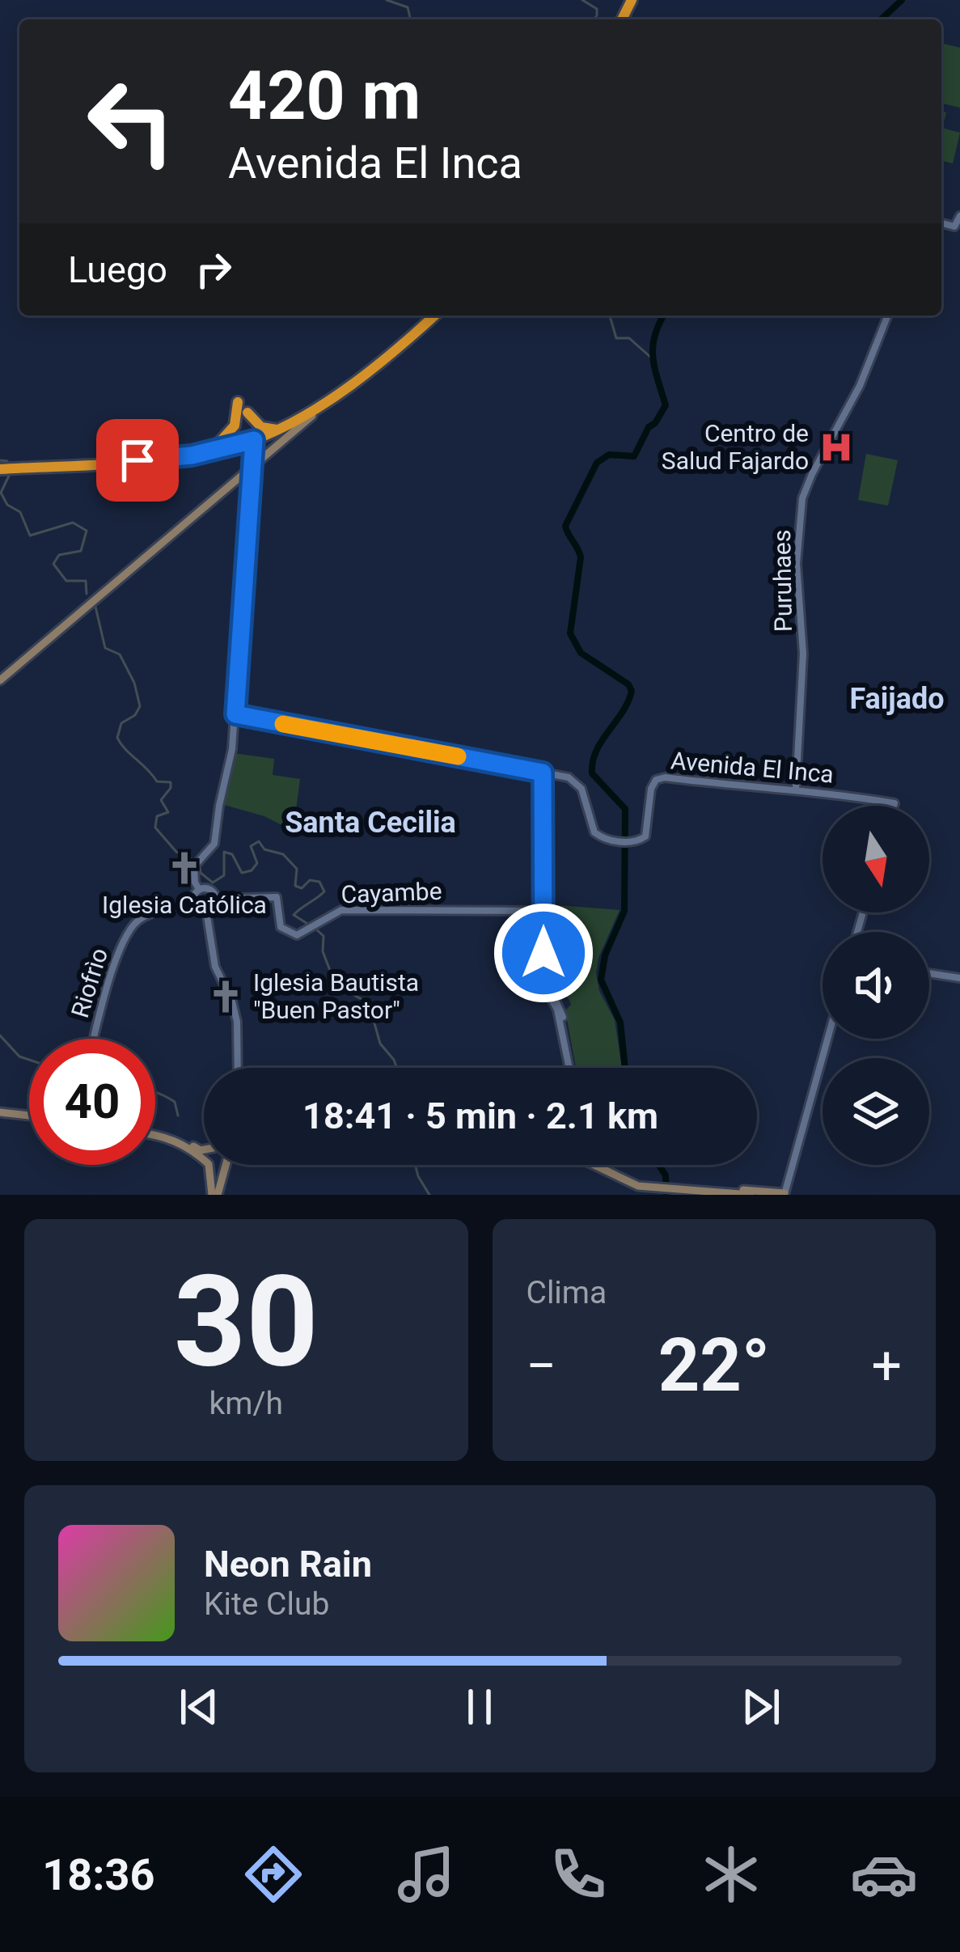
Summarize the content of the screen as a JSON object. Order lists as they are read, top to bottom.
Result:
{
  "streets": {
    "street": [
      "Puruhaes",
      "Avenida El Inca",
      "Cayambe",
      "Riofrìo"
    ]
  },
  "crossings": [
    ["Puruhaes", "Avenida El Inca"],
    ["Cayambe", "Riofrìo"]
  ],
  "districts": ["Faijado", "Santa Cecilia"],
  "places": {
    "hospital": ["Centro de Salud Fajardo"],
    "church": ["Iglesia Católica", "Iglesia Bautista \"Buen Pastor\""]
  },
  "north": "bottom",
  "page": {
    "turn": ["420 m", "Avenida El Inca"],
    "then": "Luego",
    "limit": "40",
    "trip": "18:41 · 5 min · 2.1 km",
    "tile": [
      ["30", "km/h"],
      "Clima"
    ],
    "heat": ["−", "22°", "+"],
    "song": ["Neon Rain", "Kite Club"],
    "tabs": "18:36"
  }
}
